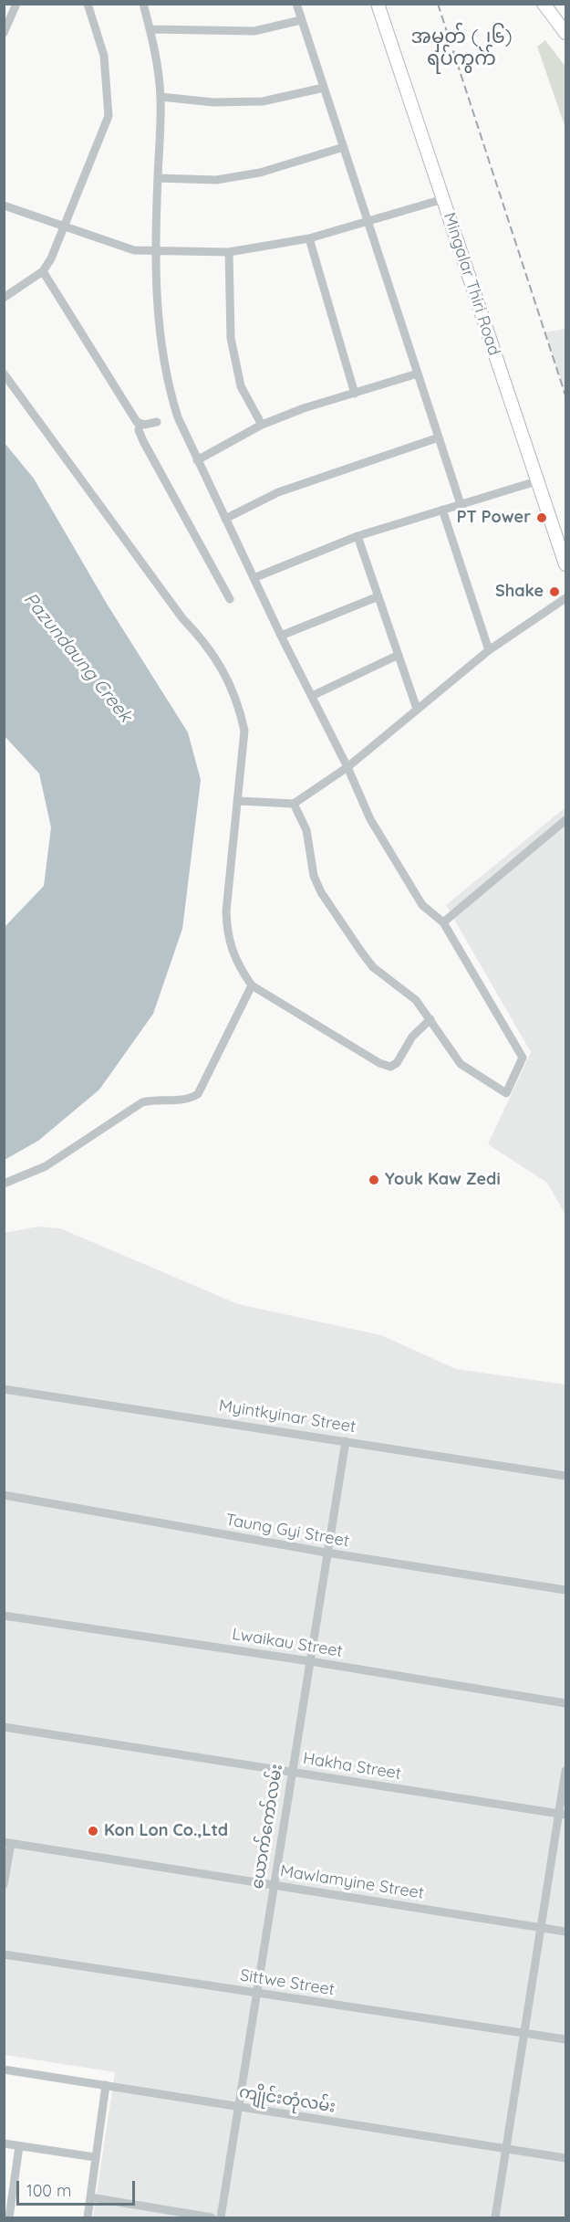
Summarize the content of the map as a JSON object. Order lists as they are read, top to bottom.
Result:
{
  "streets": {
    "street": [
      "Mingalar Thiri Road",
      "Myintkyinar Street",
      "Taung Gyi Street",
      "Lwaikau Street",
      "Hakha Street",
      "ယောက်ကော်လမ်း",
      "Mawlamyine Street",
      "Sittwe Street",
      "ကျိုင်းတုံလမ်း"
    ]
  },
  "crossings": [
    ["Myintkyinar Street", "ယောက်ကော်လမ်း"],
    ["Taung Gyi Street", "ယောက်ကော်လမ်း"],
    ["Lwaikau Street", "ယောက်ကော်လမ်း"],
    ["Hakha Street", "ယောက်ကော်လမ်း"],
    ["ယောက်ကော်လမ်း", "Mawlamyine Street"],
    ["ယောက်ကော်လမ်း", "Sittwe Street"],
    ["ယောက်ကော်လမ်း", "ကျိုင်းတုံလမ်း"]
  ],
  "districts": ["အမှတ် (၂၆) ရပ်ကွက်"],
  "water": ["Pazundaung Creek"],
  "places": [
    "PT Power",
    "Shake",
    "Youk Kaw Zedi",
    "Kon Lon Co.,Ltd"
  ],
  "scale_bar": "100 m"
}
